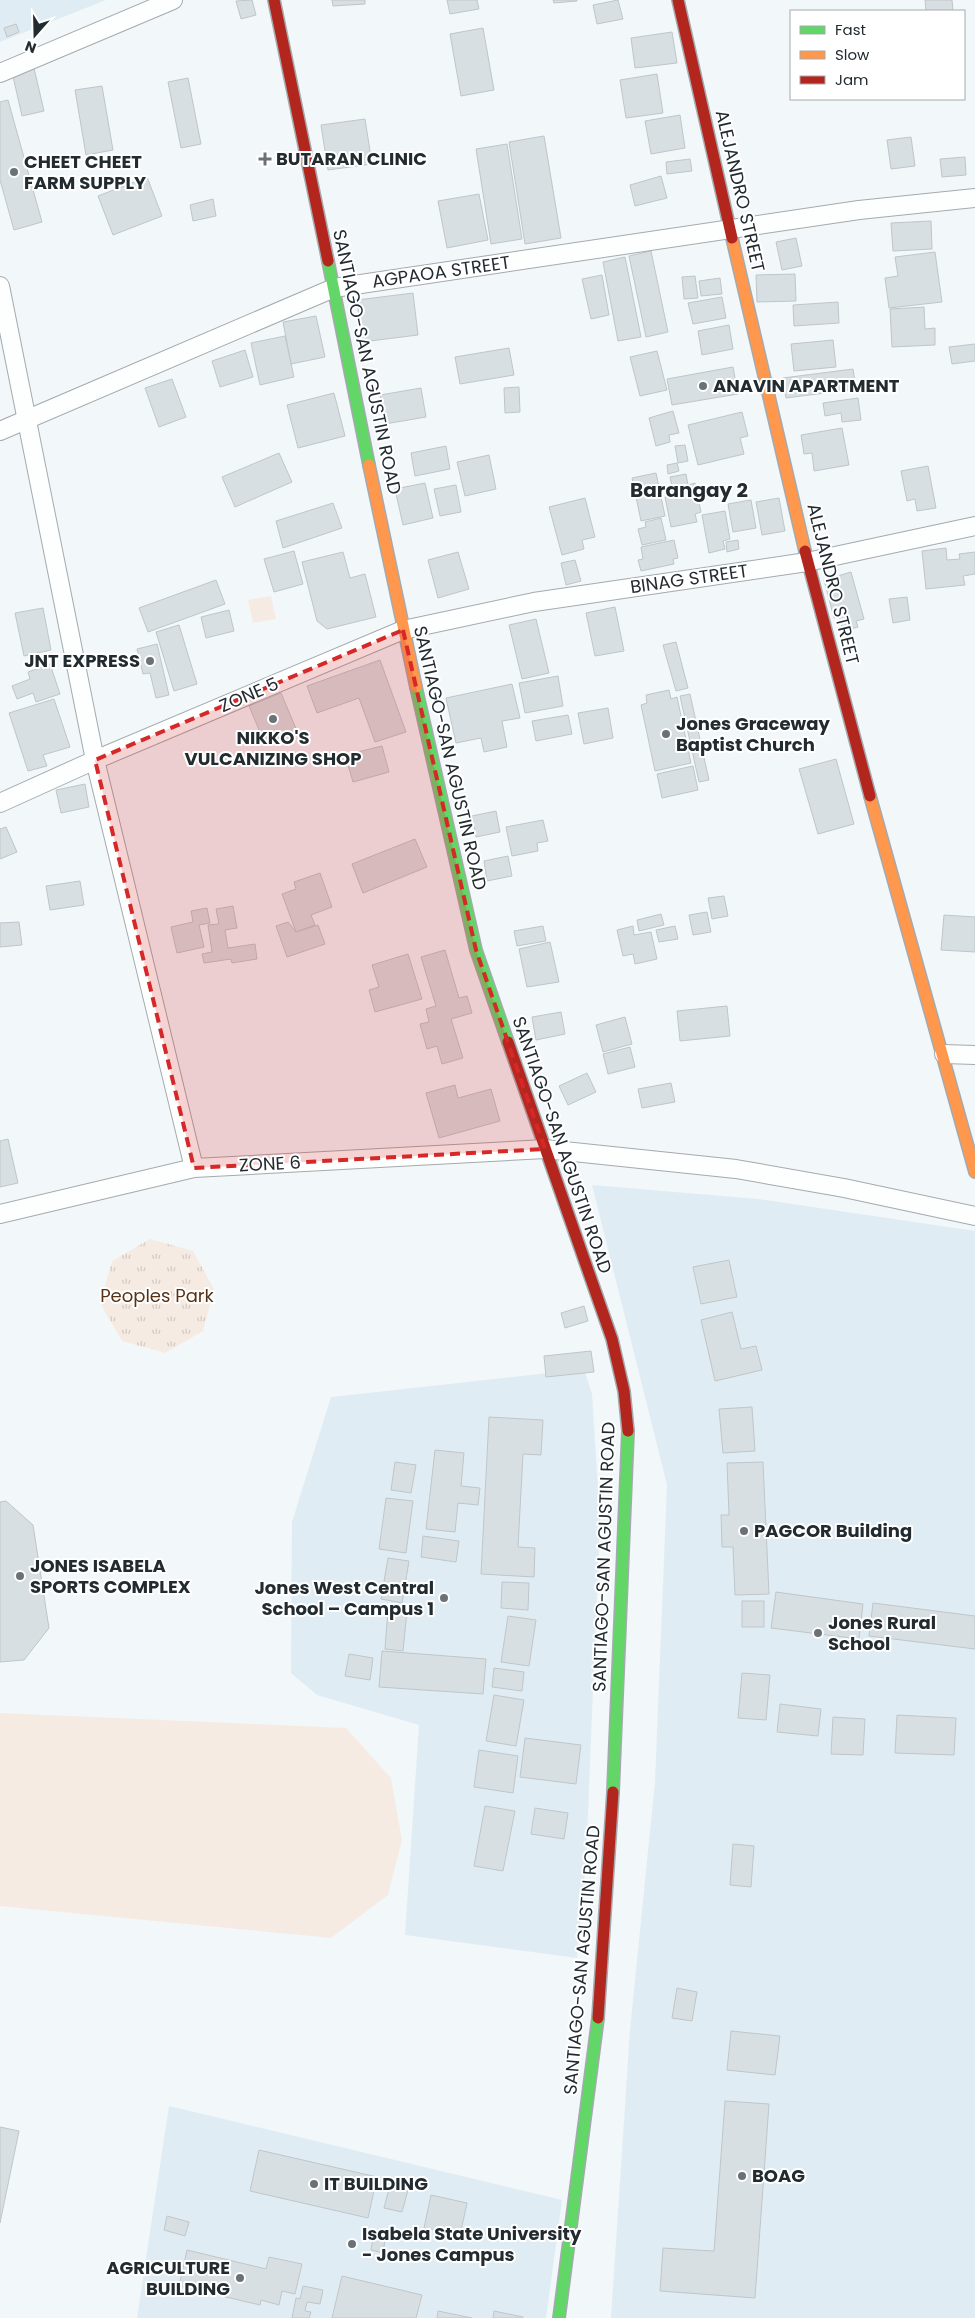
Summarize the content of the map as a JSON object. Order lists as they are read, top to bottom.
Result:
{
  "streets": {
    "main road": ["ALEJANDRO STREET", "SANTIAGO-SAN AGUSTIN ROAD"],
    "street": [
      "AGPAOA STREET",
      "BINAG STREET",
      "ZONE 5",
      "ZONE 6"
    ]
  },
  "crossings": [
    ["ALEJANDRO STREET", "AGPAOA STREET"],
    ["ALEJANDRO STREET", "BINAG STREET"],
    ["AGPAOA STREET", "SANTIAGO-SAN AGUSTIN ROAD"],
    ["SANTIAGO-SAN AGUSTIN ROAD", "BINAG STREET"],
    ["SANTIAGO-SAN AGUSTIN ROAD", "ZONE 5"],
    ["SANTIAGO-SAN AGUSTIN ROAD", "ZONE 6"],
    ["BINAG STREET", "ZONE 5"]
  ],
  "districts": ["Barangay 2"],
  "parks": ["Peoples Park"],
  "places": {
    "health": ["BUTARAN CLINIC"],
    "other": [
      "CHEET CHEET FARM SUPPLY",
      "ANAVIN APARTMENT",
      "JNT EXPRESS",
      "NIKKO'S VULCANIZING SHOP",
      "Jones Graceway Baptist Church",
      "PAGCOR Building",
      "JONES ISABELA SPORTS COMPLEX",
      "Jones West Central School – Campus 1",
      "Jones Rural School",
      "BOAG",
      "IT BUILDING",
      "Isabela State University - Jones Campus",
      "AGRICULTURE BUILDING"
    ]
  },
  "legend": ["Fast", "Slow", "Jam"],
  "north": "bottom"
}
